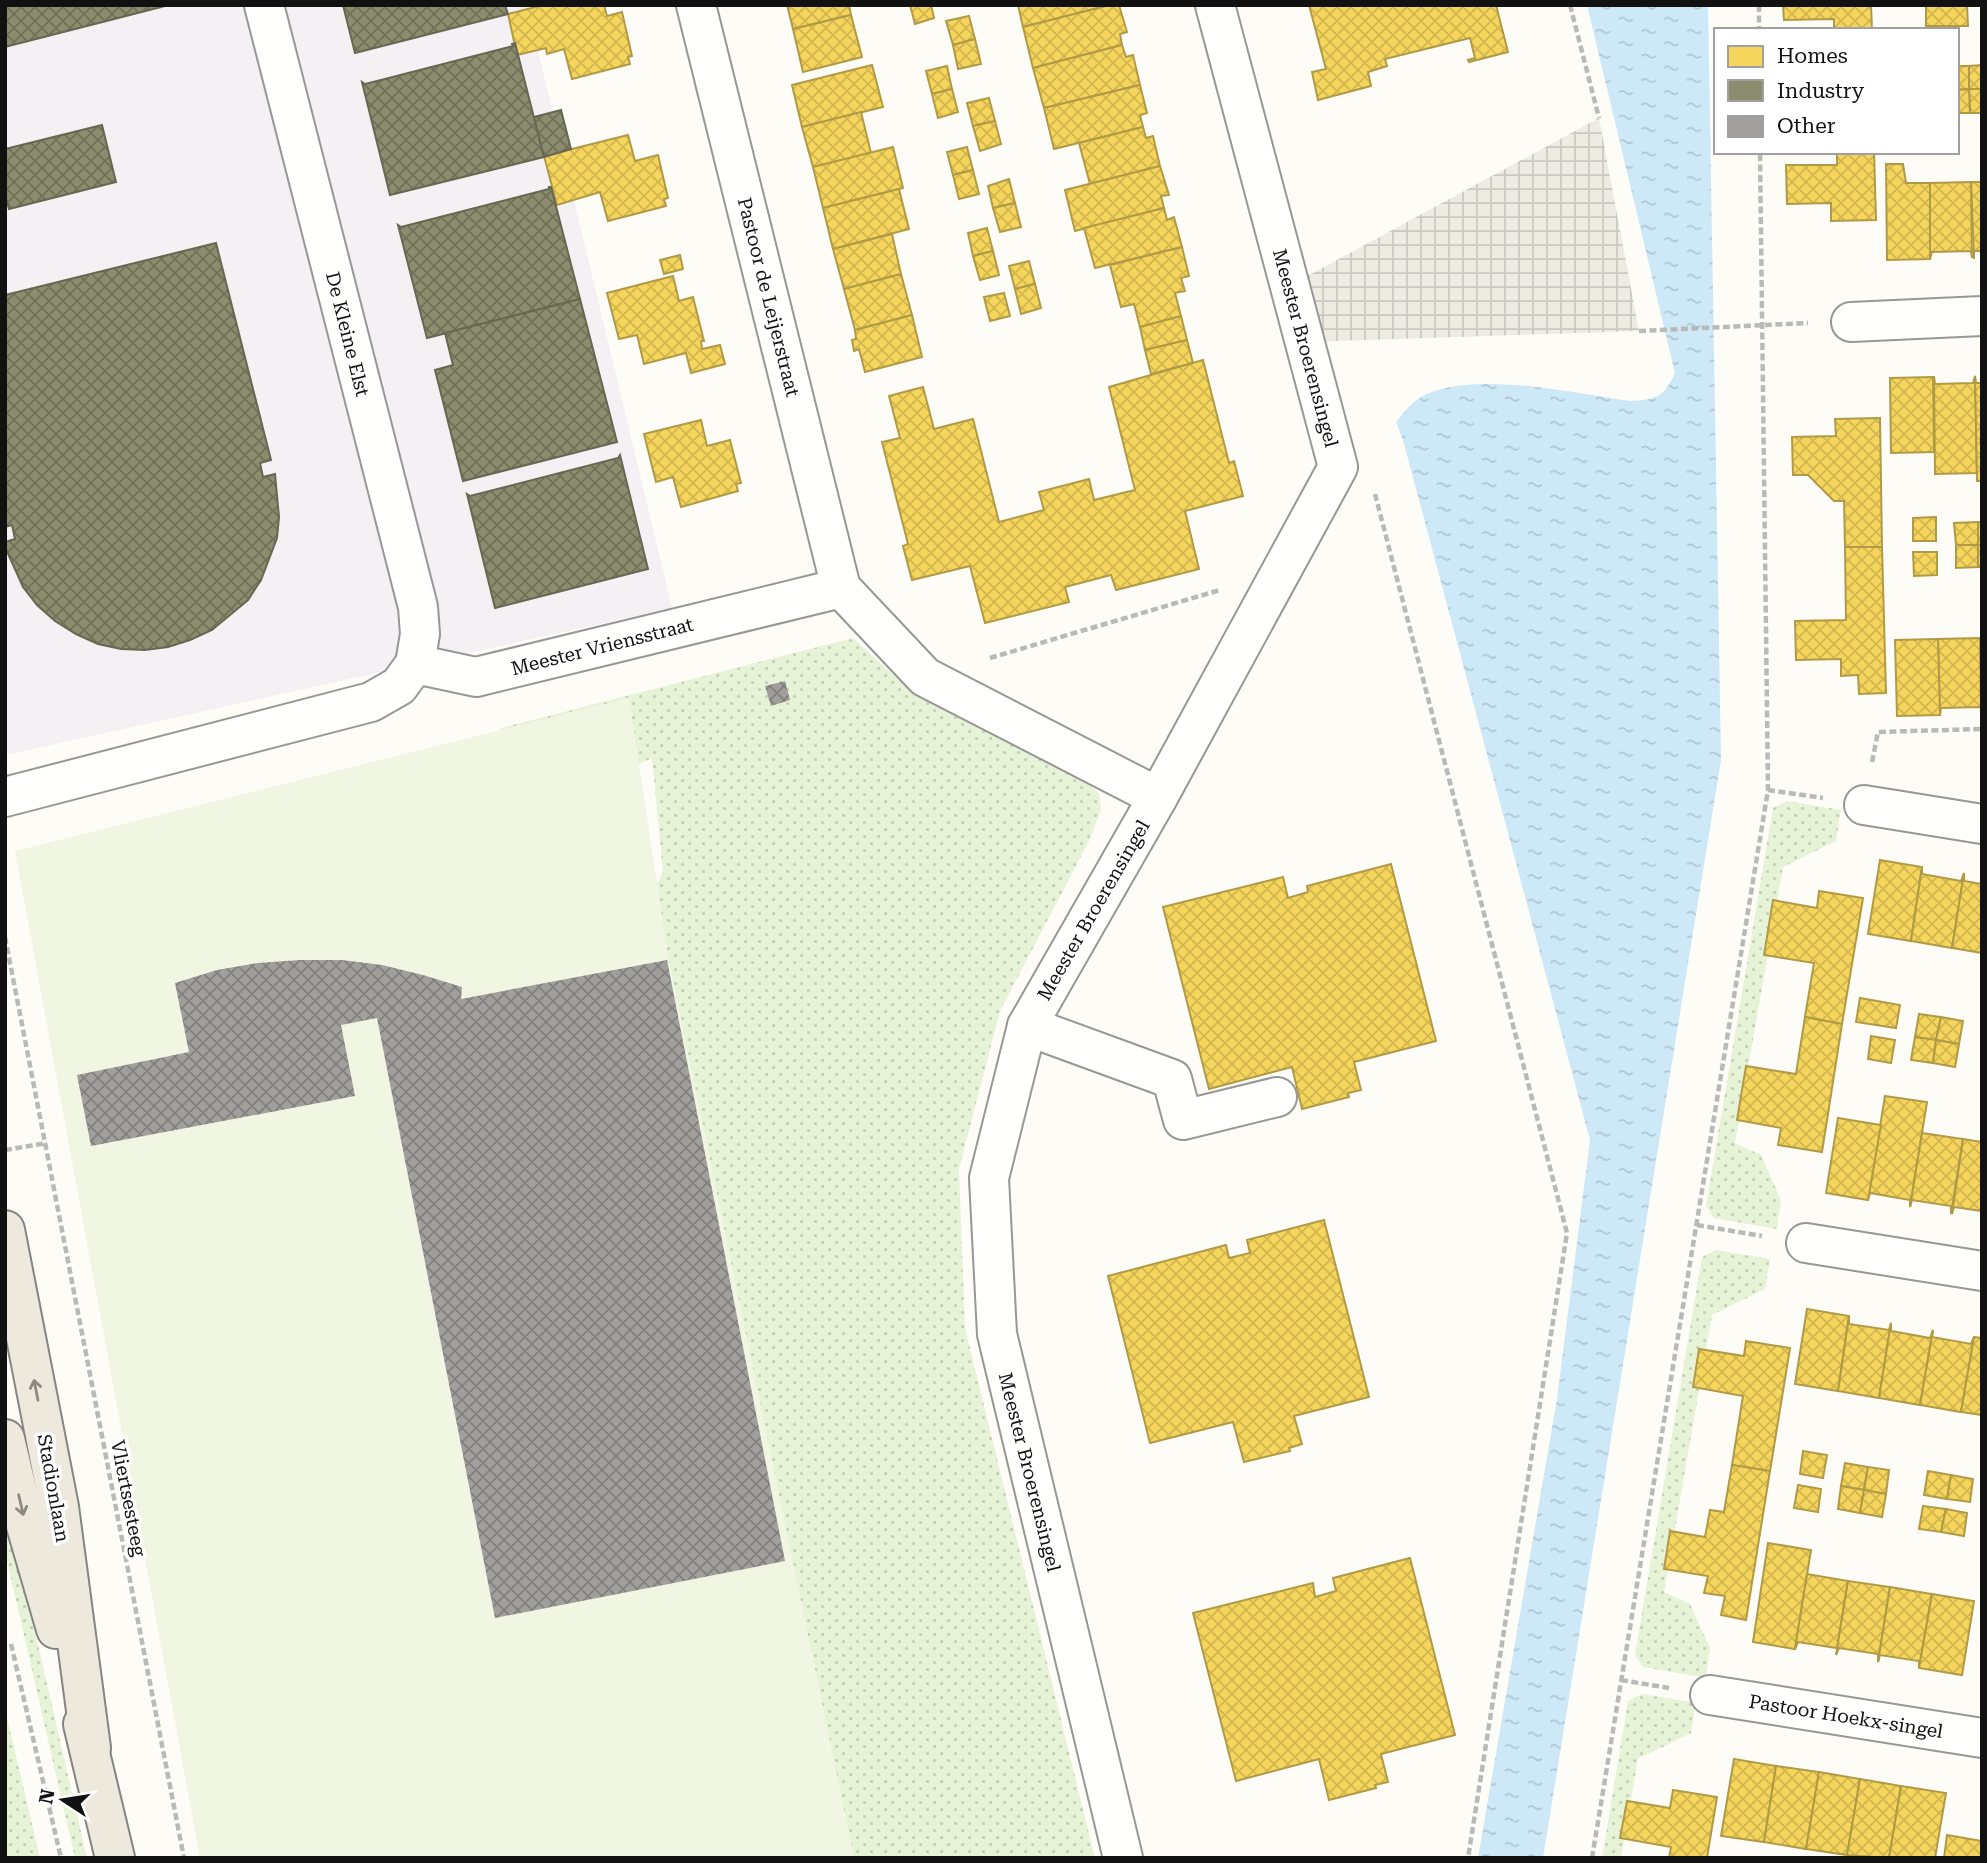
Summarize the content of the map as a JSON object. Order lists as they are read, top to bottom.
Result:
{
  "streets": {
    "main road": ["Stadionlaan"],
    "street": [
      "Pastoor de Leijerstraat",
      "De Kleine Elst",
      "Meester Broerensingel",
      "Meester Vriensstraat",
      "Pastoor Hoekx-singel"
    ],
    "path": ["Vliertsesteeg"]
  },
  "crossings": [
    ["Pastoor de Leijerstraat", "Meester Vriensstraat"],
    ["De Kleine Elst", "Meester Vriensstraat"]
  ],
  "legend": ["Homes", "Industry", "Other"],
  "north": "left"
}
